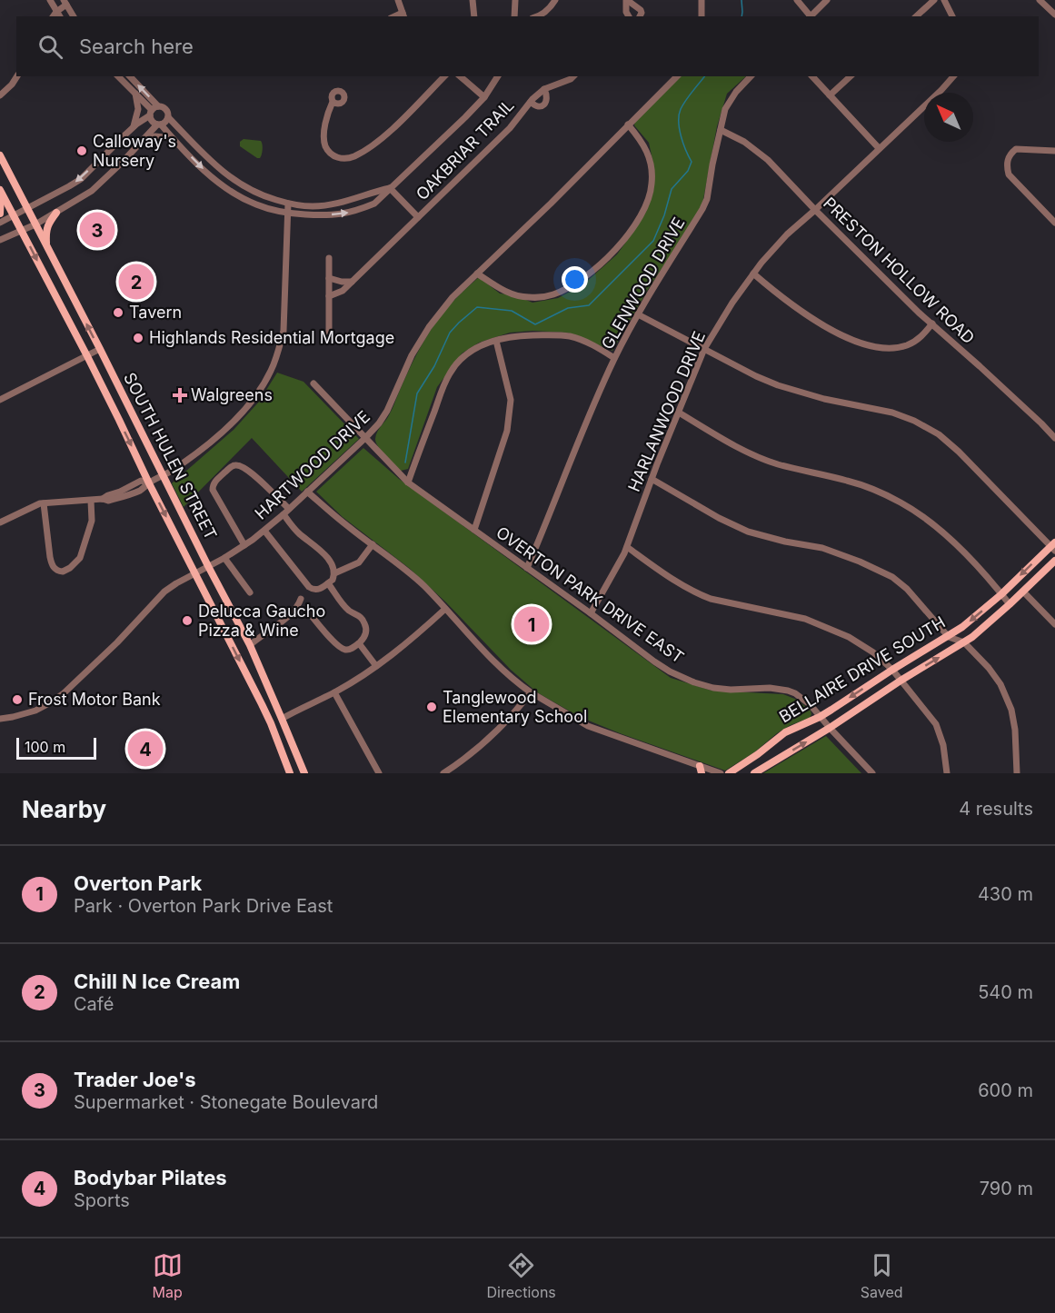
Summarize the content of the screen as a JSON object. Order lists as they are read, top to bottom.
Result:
{
  "streets": {
    "main road": ["SOUTH HULEN STREET", "BELLAIRE DRIVE SOUTH"],
    "street": [
      "OAKBRIAR TRAIL",
      "PRESTON HOLLOW ROAD",
      "GLENWOOD DRIVE",
      "HARLANWOOD DRIVE",
      "HARTWOOD DRIVE",
      "OVERTON PARK DRIVE EAST"
    ]
  },
  "crossings": [
    ["PRESTON HOLLOW ROAD", "GLENWOOD DRIVE"],
    ["PRESTON HOLLOW ROAD", "HARLANWOOD DRIVE"],
    ["GLENWOOD DRIVE", "OVERTON PARK DRIVE EAST"],
    ["HARLANWOOD DRIVE", "OVERTON PARK DRIVE EAST"],
    ["SOUTH HULEN STREET", "HARTWOOD DRIVE"],
    ["HARTWOOD DRIVE", "OVERTON PARK DRIVE EAST"],
    ["OVERTON PARK DRIVE EAST", "BELLAIRE DRIVE SOUTH"]
  ],
  "places": {
    "other": [
      "Calloway's Nursery",
      "Tavern",
      "Highlands Residential Mortgage",
      "Delucca Gaucho Pizza & Wine",
      "Frost Motor Bank",
      "Tanglewood Elementary School"
    ],
    "health": ["Walgreens"]
  },
  "scale_bar": "100 m",
  "north": "top left",
  "page": {
    "search": "Search here",
    "pins": [
      "3",
      "2",
      "1",
      "4"
    ],
    "scale": "100 m",
    "heading": ["Nearby", "4 results"],
    "list": [
      {
        "mark": "1",
        "name": "Overton Park",
        "note": "Park · Overton Park Drive East",
        "value": "430 m"
      },
      {
        "mark": "2",
        "name": "Chill N Ice Cream",
        "note": "Café",
        "value": "540 m"
      },
      {
        "mark": "3",
        "name": "Trader Joe's",
        "note": "Supermarket · Stonegate Boulevard",
        "value": "600 m"
      },
      {
        "mark": "4",
        "name": "Bodybar Pilates",
        "note": "Sports",
        "value": "790 m"
      }
    ],
    "nav": ["Map", "Directions", "Saved"]
  }
}
